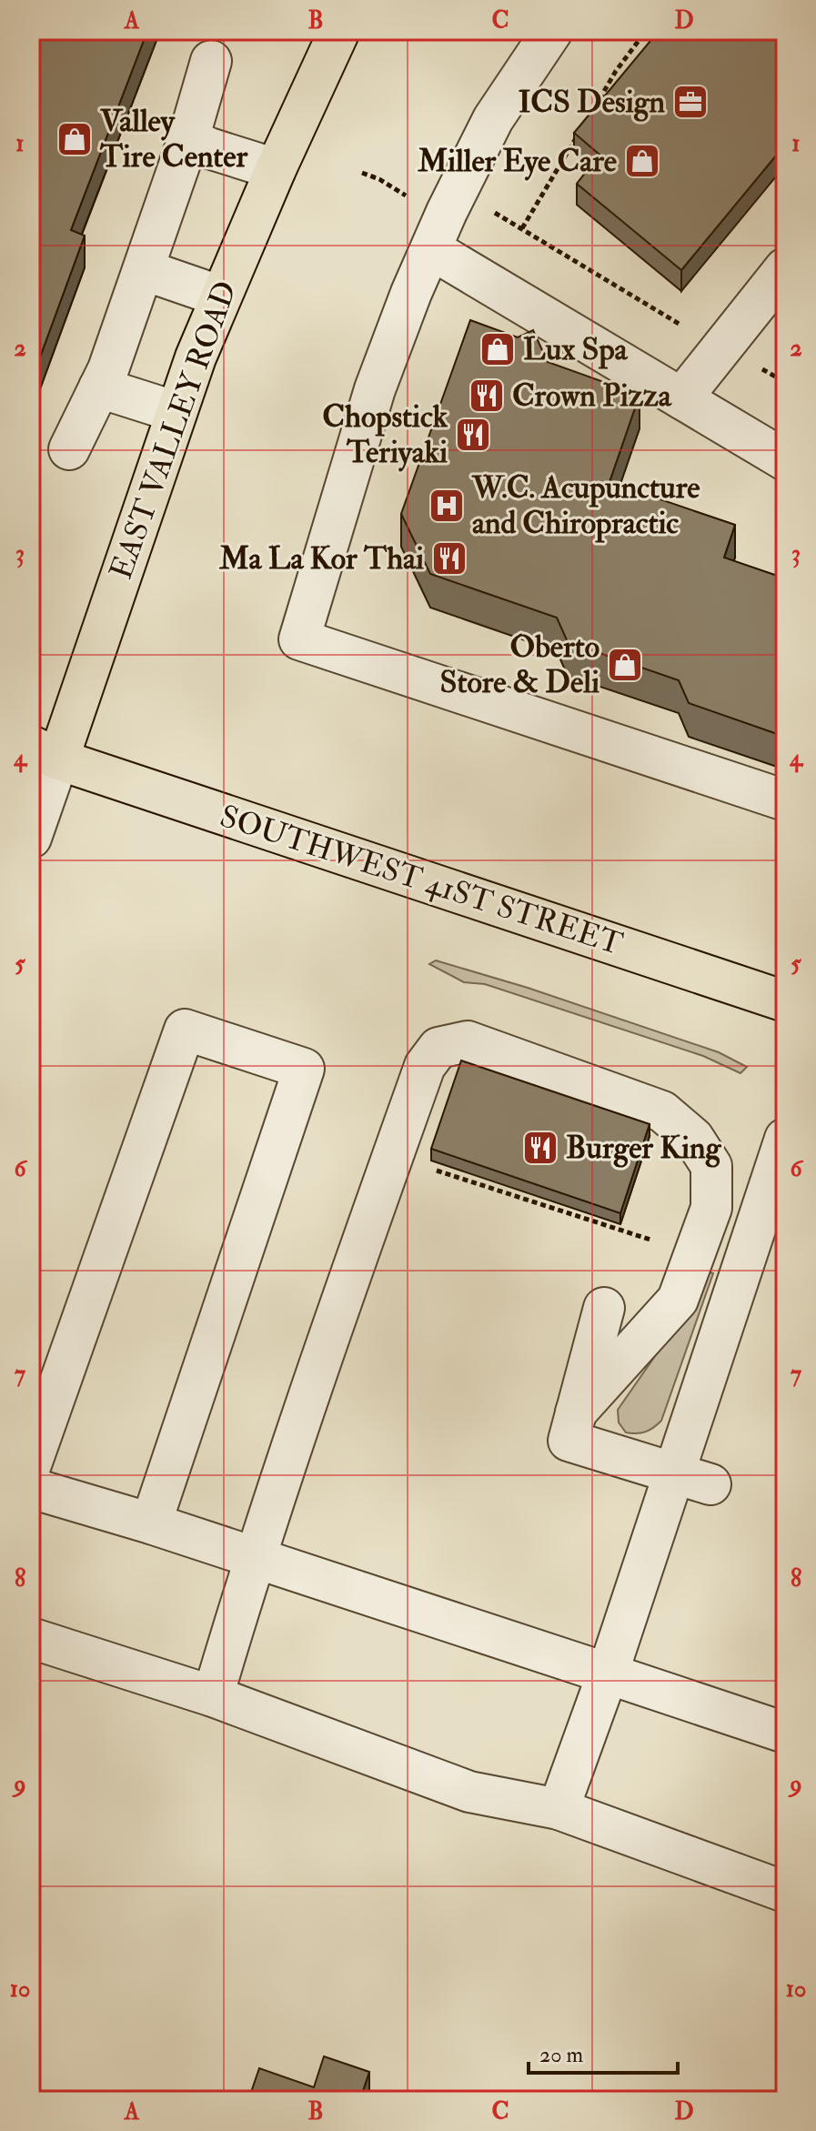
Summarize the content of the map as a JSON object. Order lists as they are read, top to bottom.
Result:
{
  "streets": {
    "main road": ["EAST VALLEY ROAD", "SOUTHWEST 41ST STREET"]
  },
  "crossings": [
    ["EAST VALLEY ROAD", "SOUTHWEST 41ST STREET"]
  ],
  "places": {
    "office": ["ICS Design"],
    "shop": [
      "Valley Tire Center",
      "Miller Eye Care",
      "Lux Spa",
      "Oberto Store & Deli"
    ],
    "restaurant": [
      "Crown Pizza",
      "Chopstick Teriyaki",
      "Ma La Kor Thai",
      "Burger King"
    ],
    "hospital": ["W.C. Acupuncture and Chiropractic"]
  },
  "scale_bar": "20 m",
  "grid": {
    "columns": [
      "A",
      "B",
      "C",
      "D"
    ],
    "rows": [
      "1",
      "2",
      "3",
      "4",
      "5",
      "6",
      "7",
      "8",
      "9",
      "10"
    ]
  }
}
